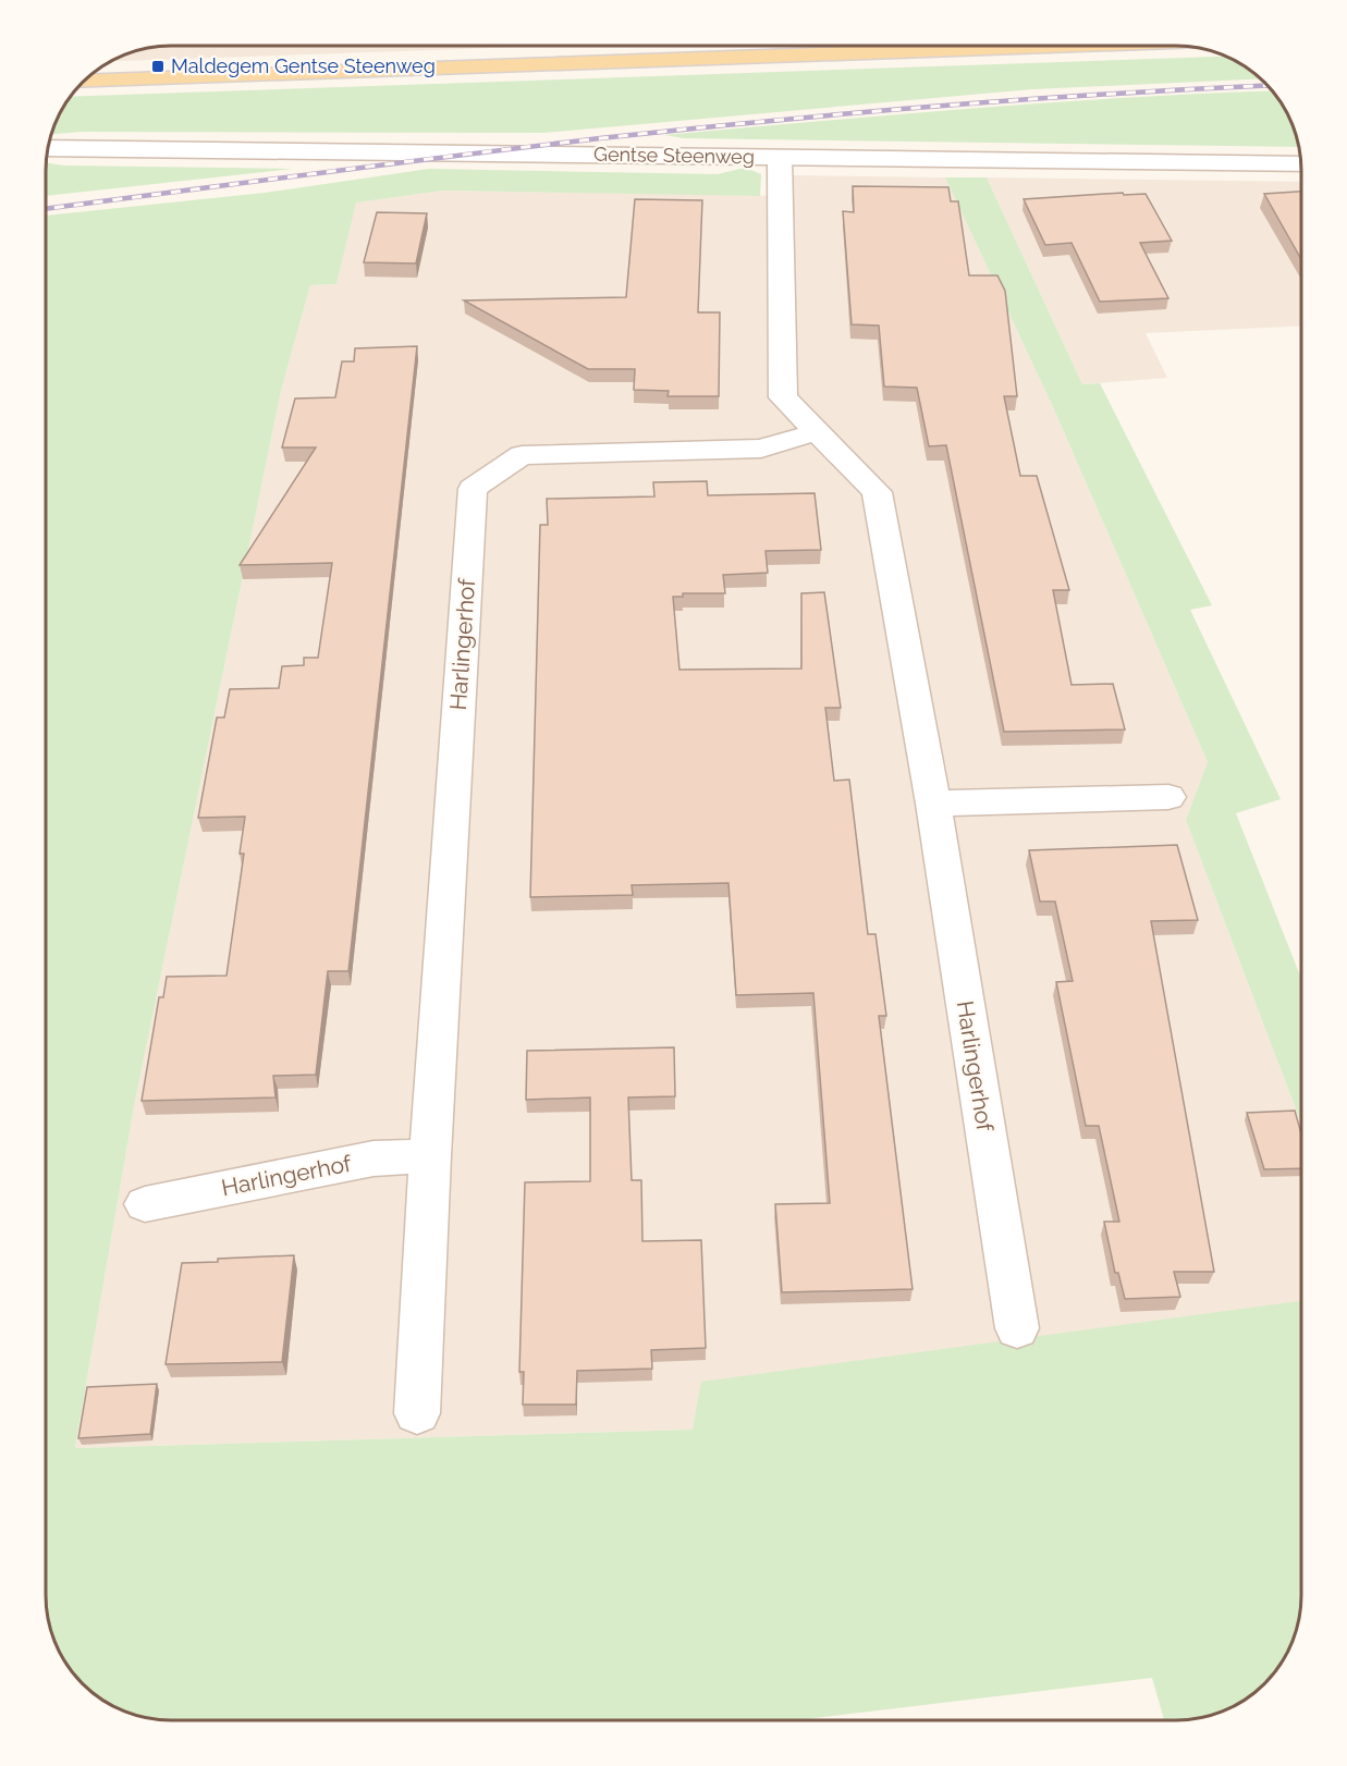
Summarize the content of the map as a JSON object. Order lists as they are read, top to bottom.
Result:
{
  "streets": {
    "street": ["Gentse Steenweg", "Harlingerhof"]
  },
  "crossings": [
    ["Gentse Steenweg", "Harlingerhof"]
  ],
  "places": {
    "transit": ["Maldegem Gentse Steenweg"]
  }
}
